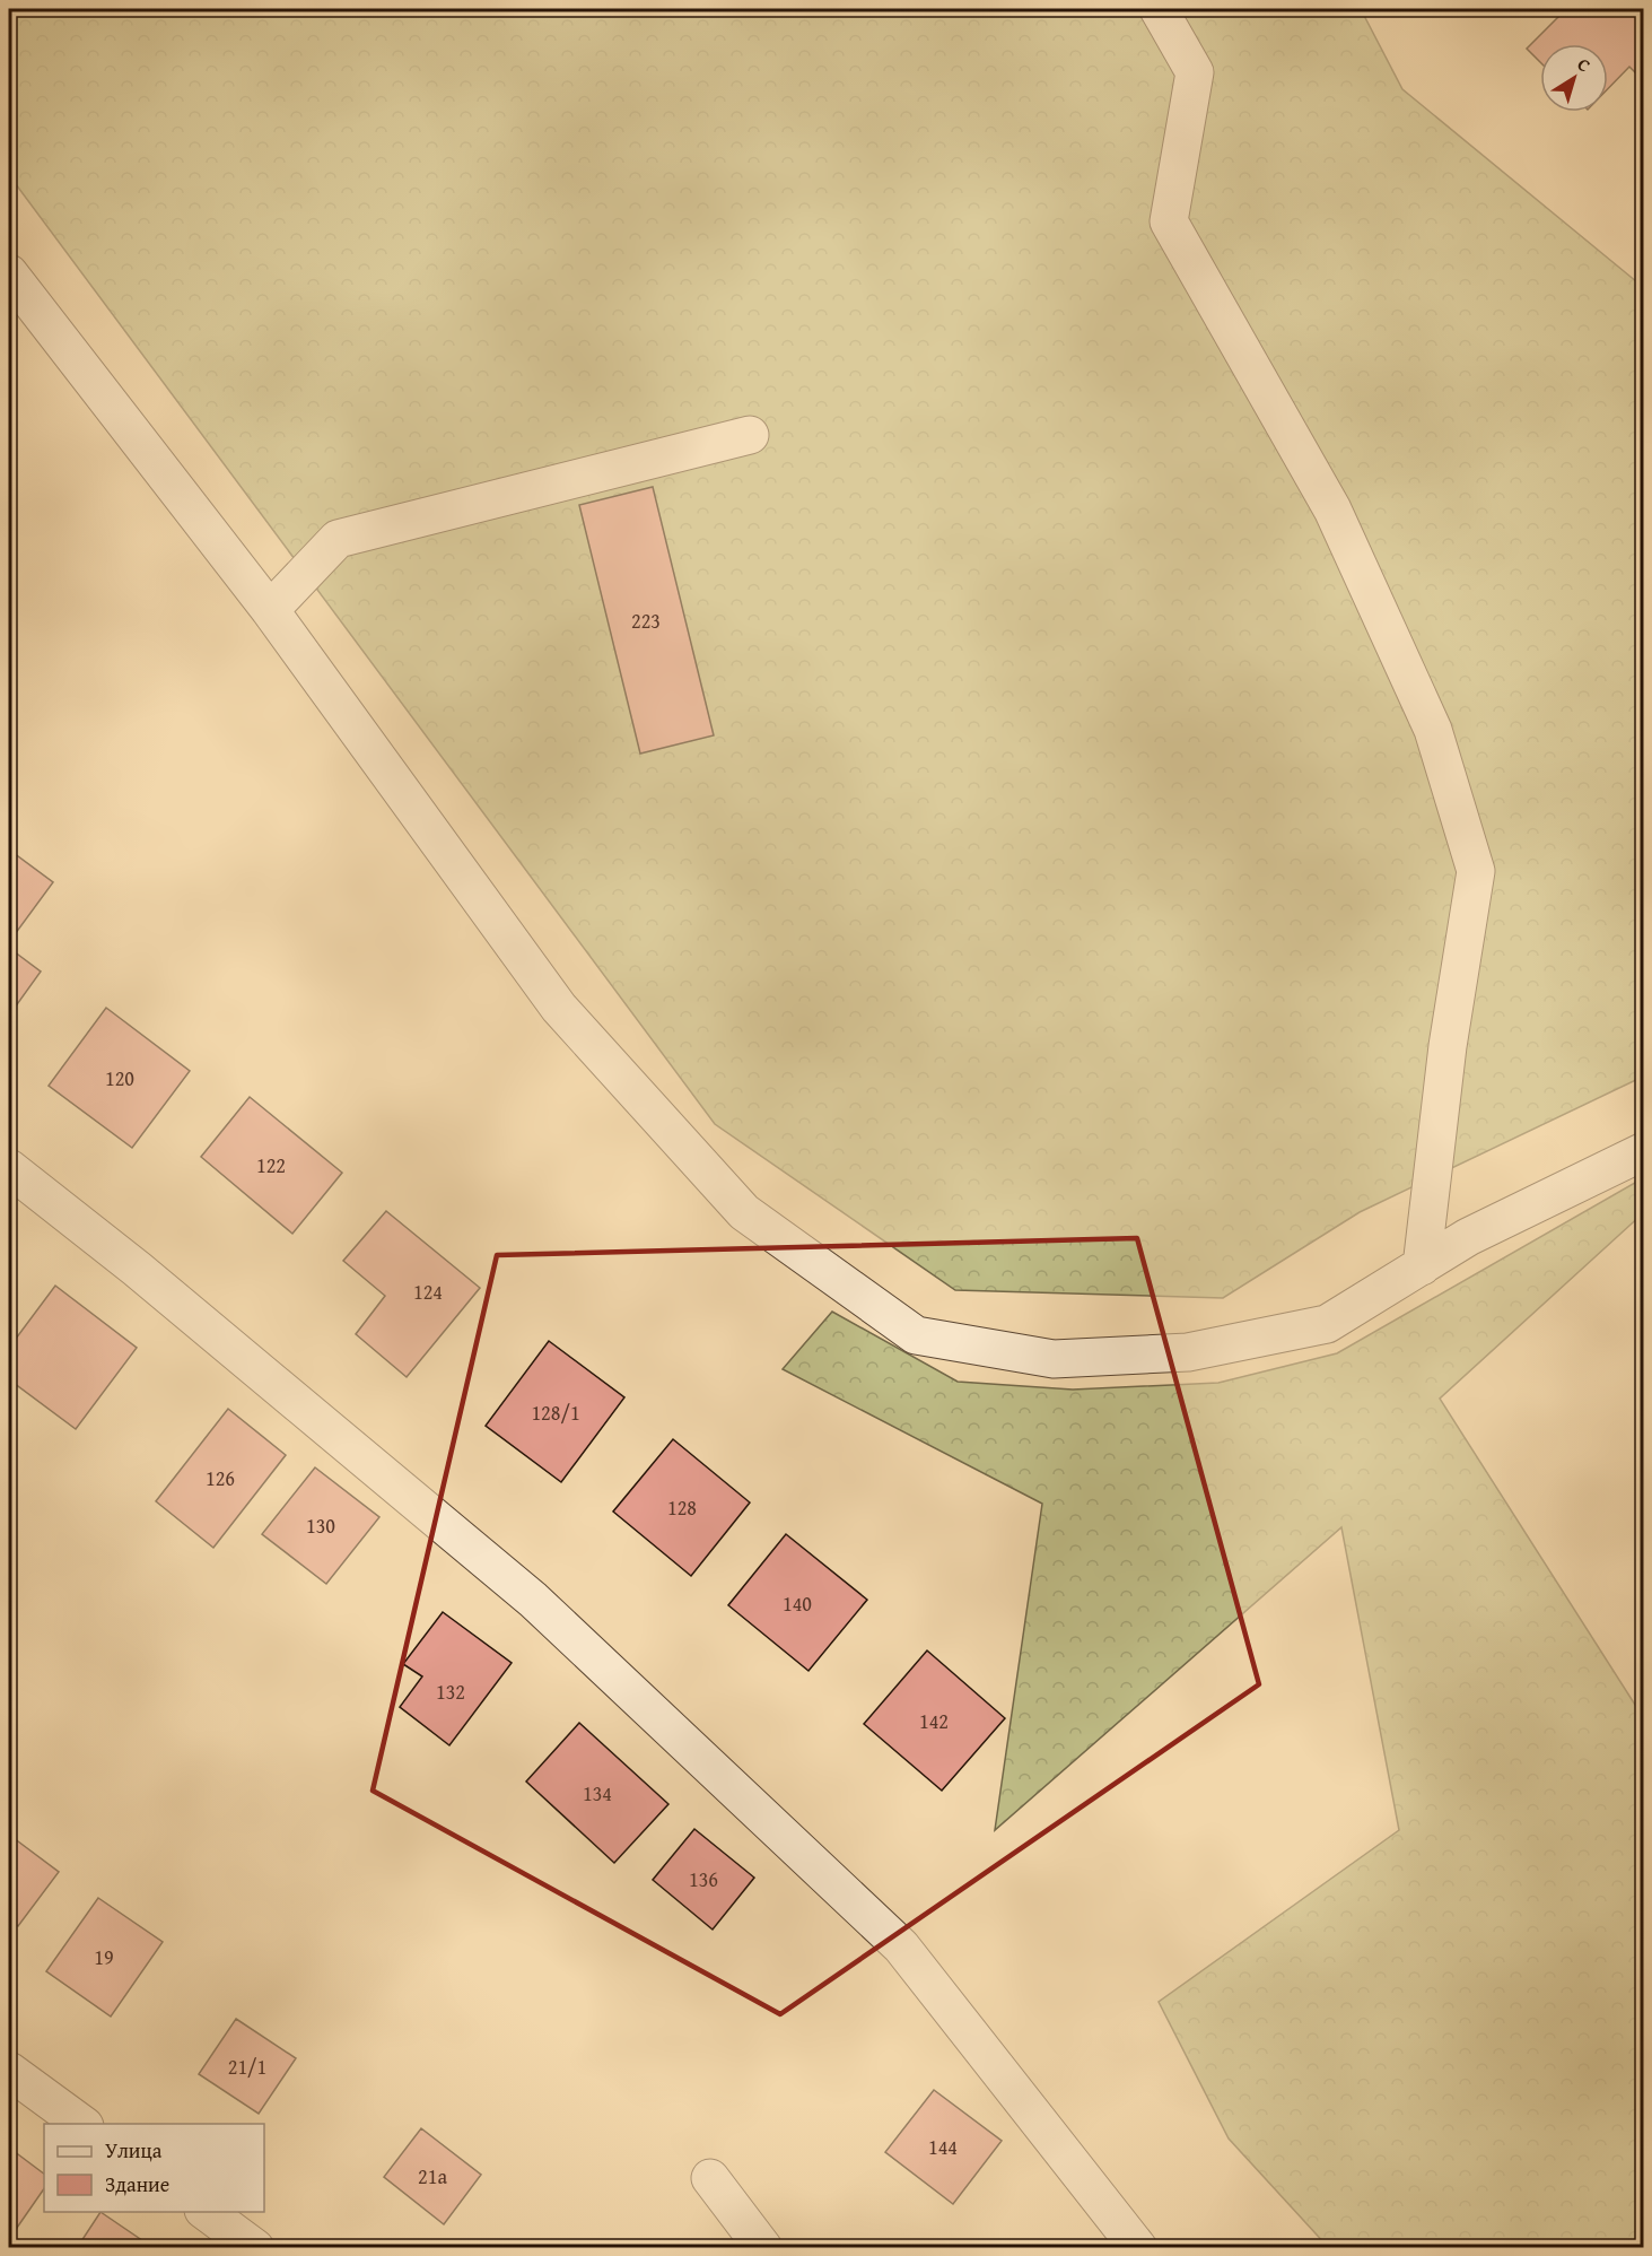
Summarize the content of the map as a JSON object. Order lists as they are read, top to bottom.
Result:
{
  "house_numbers": [
    "223",
    "120",
    "122",
    "124",
    "128/1",
    "126",
    "128",
    "130",
    "140",
    "132",
    "142",
    "134",
    "136",
    "19",
    "21/1",
    "144",
    "21а"
  ],
  "legend": ["Улица", "Здание"],
  "north": "top right"
}
